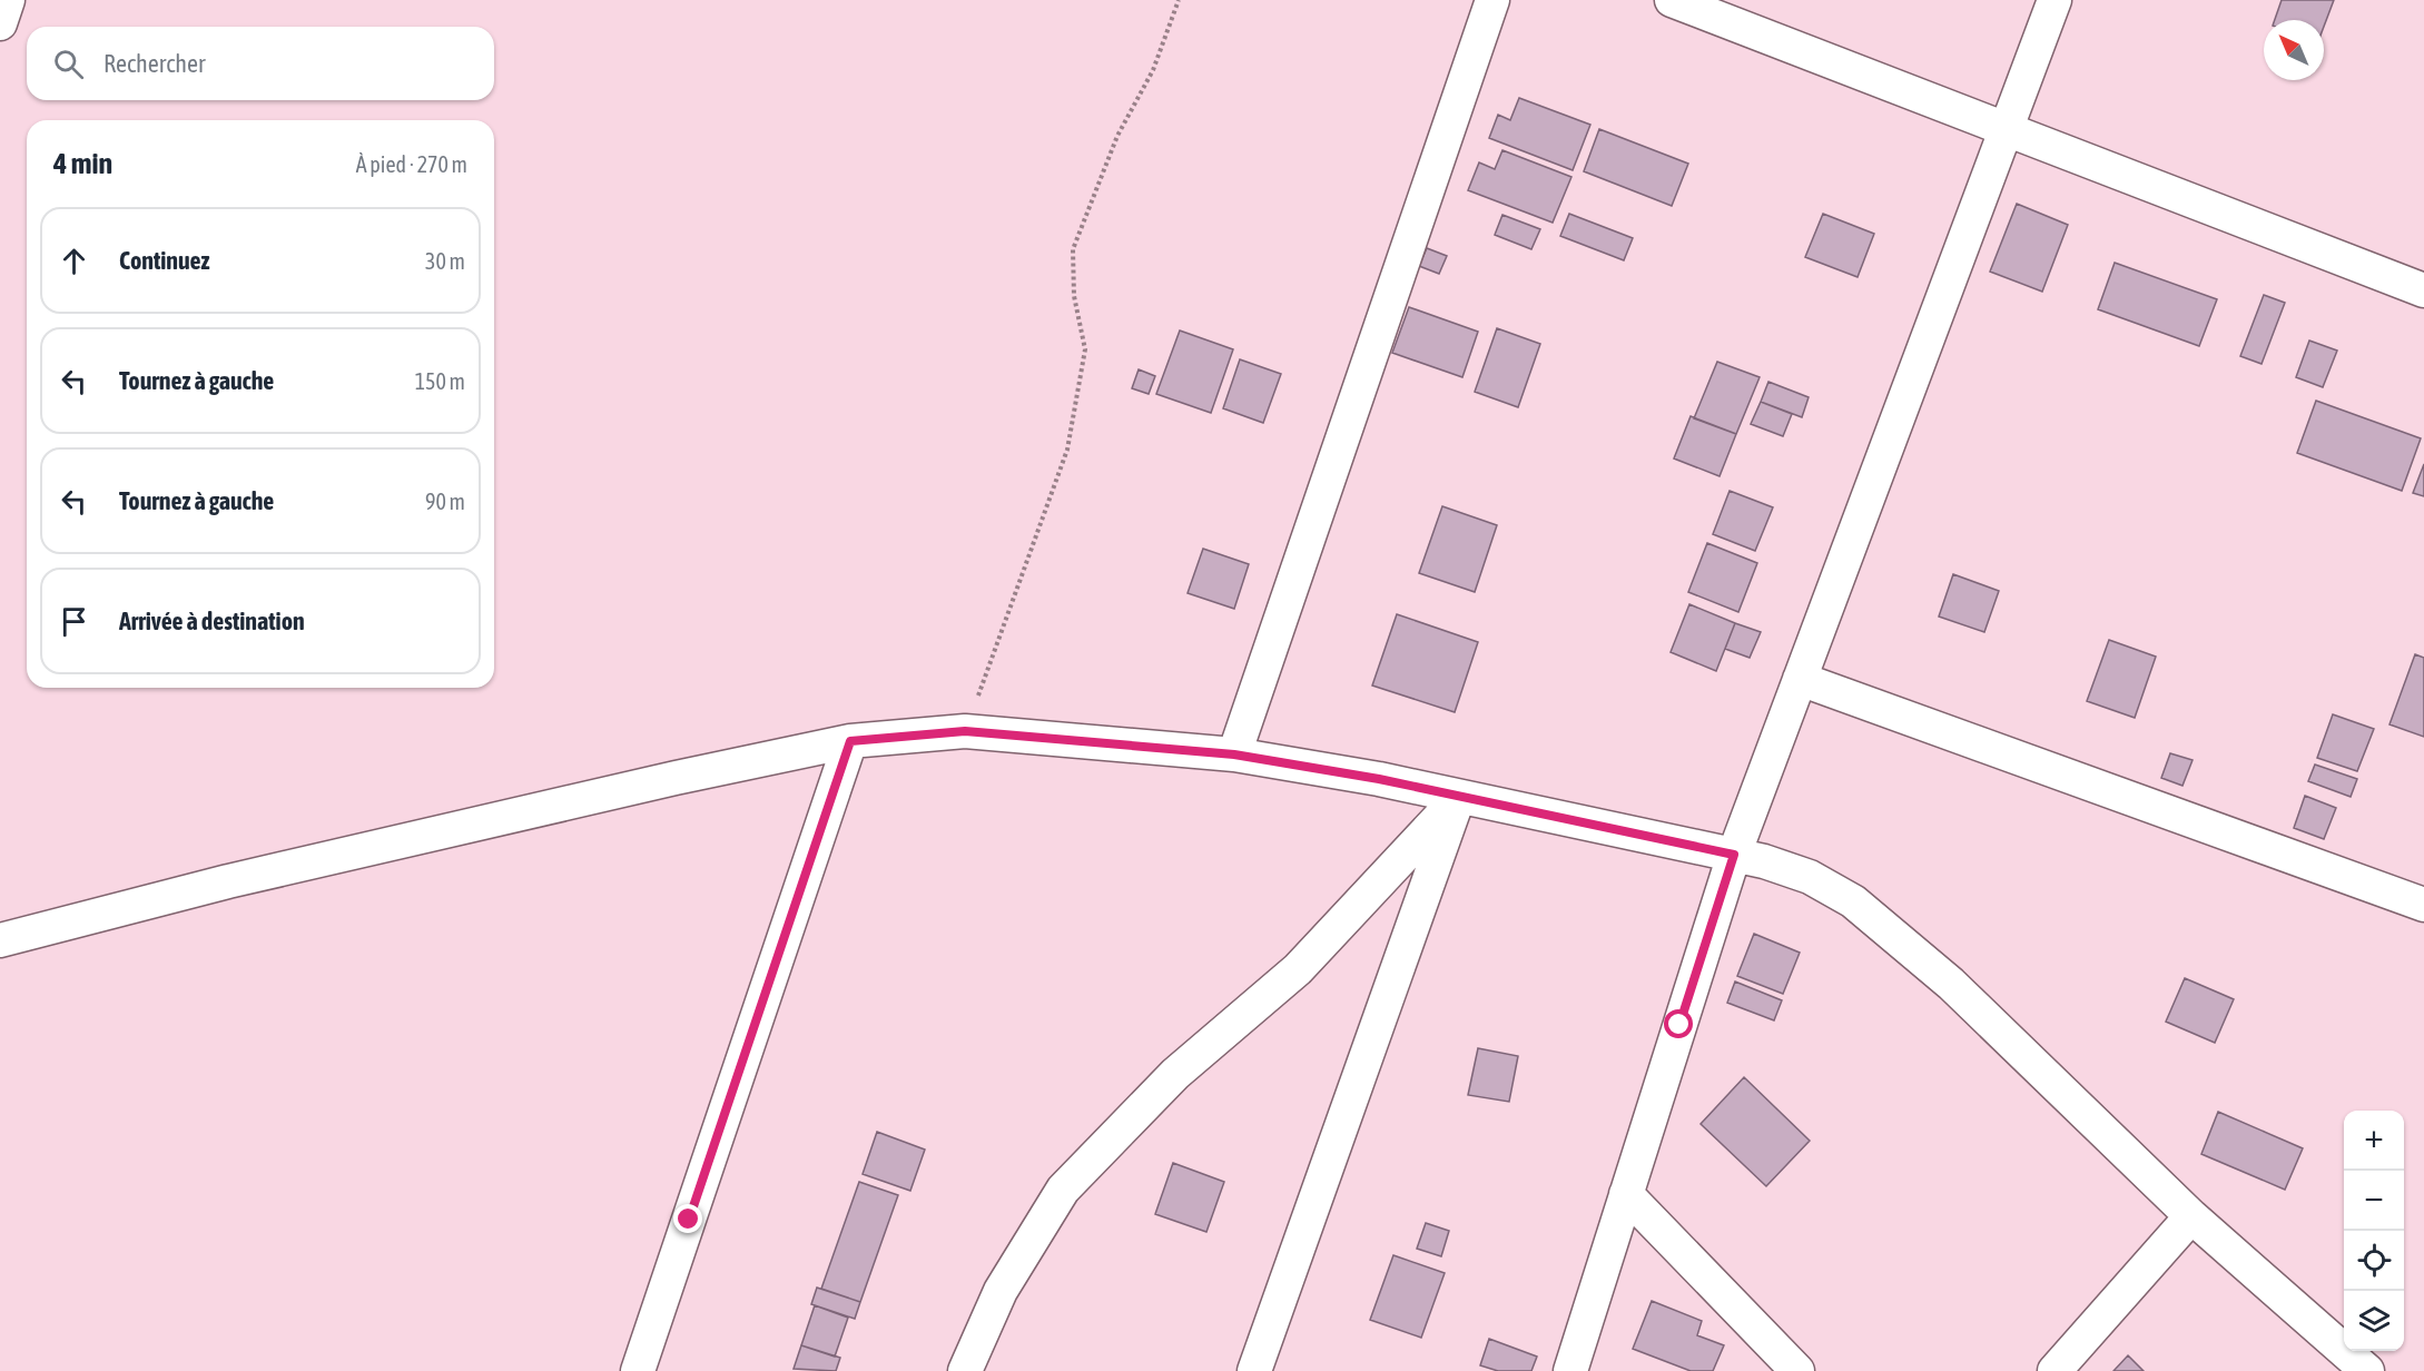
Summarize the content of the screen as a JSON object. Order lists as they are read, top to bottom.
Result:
{
  "north": "top left",
  "page": {
    "search": "Rechercher",
    "heading": ["4 min", "À pied · 270 m"],
    "list": [
      ["Continuez", "30 m"],
      ["Tournez à gauche", "150 m"],
      ["Tournez à gauche", "90 m"],
      "Arrivée à destination"
    ],
    "map_buttons": ["+", "−"]
  }
}
